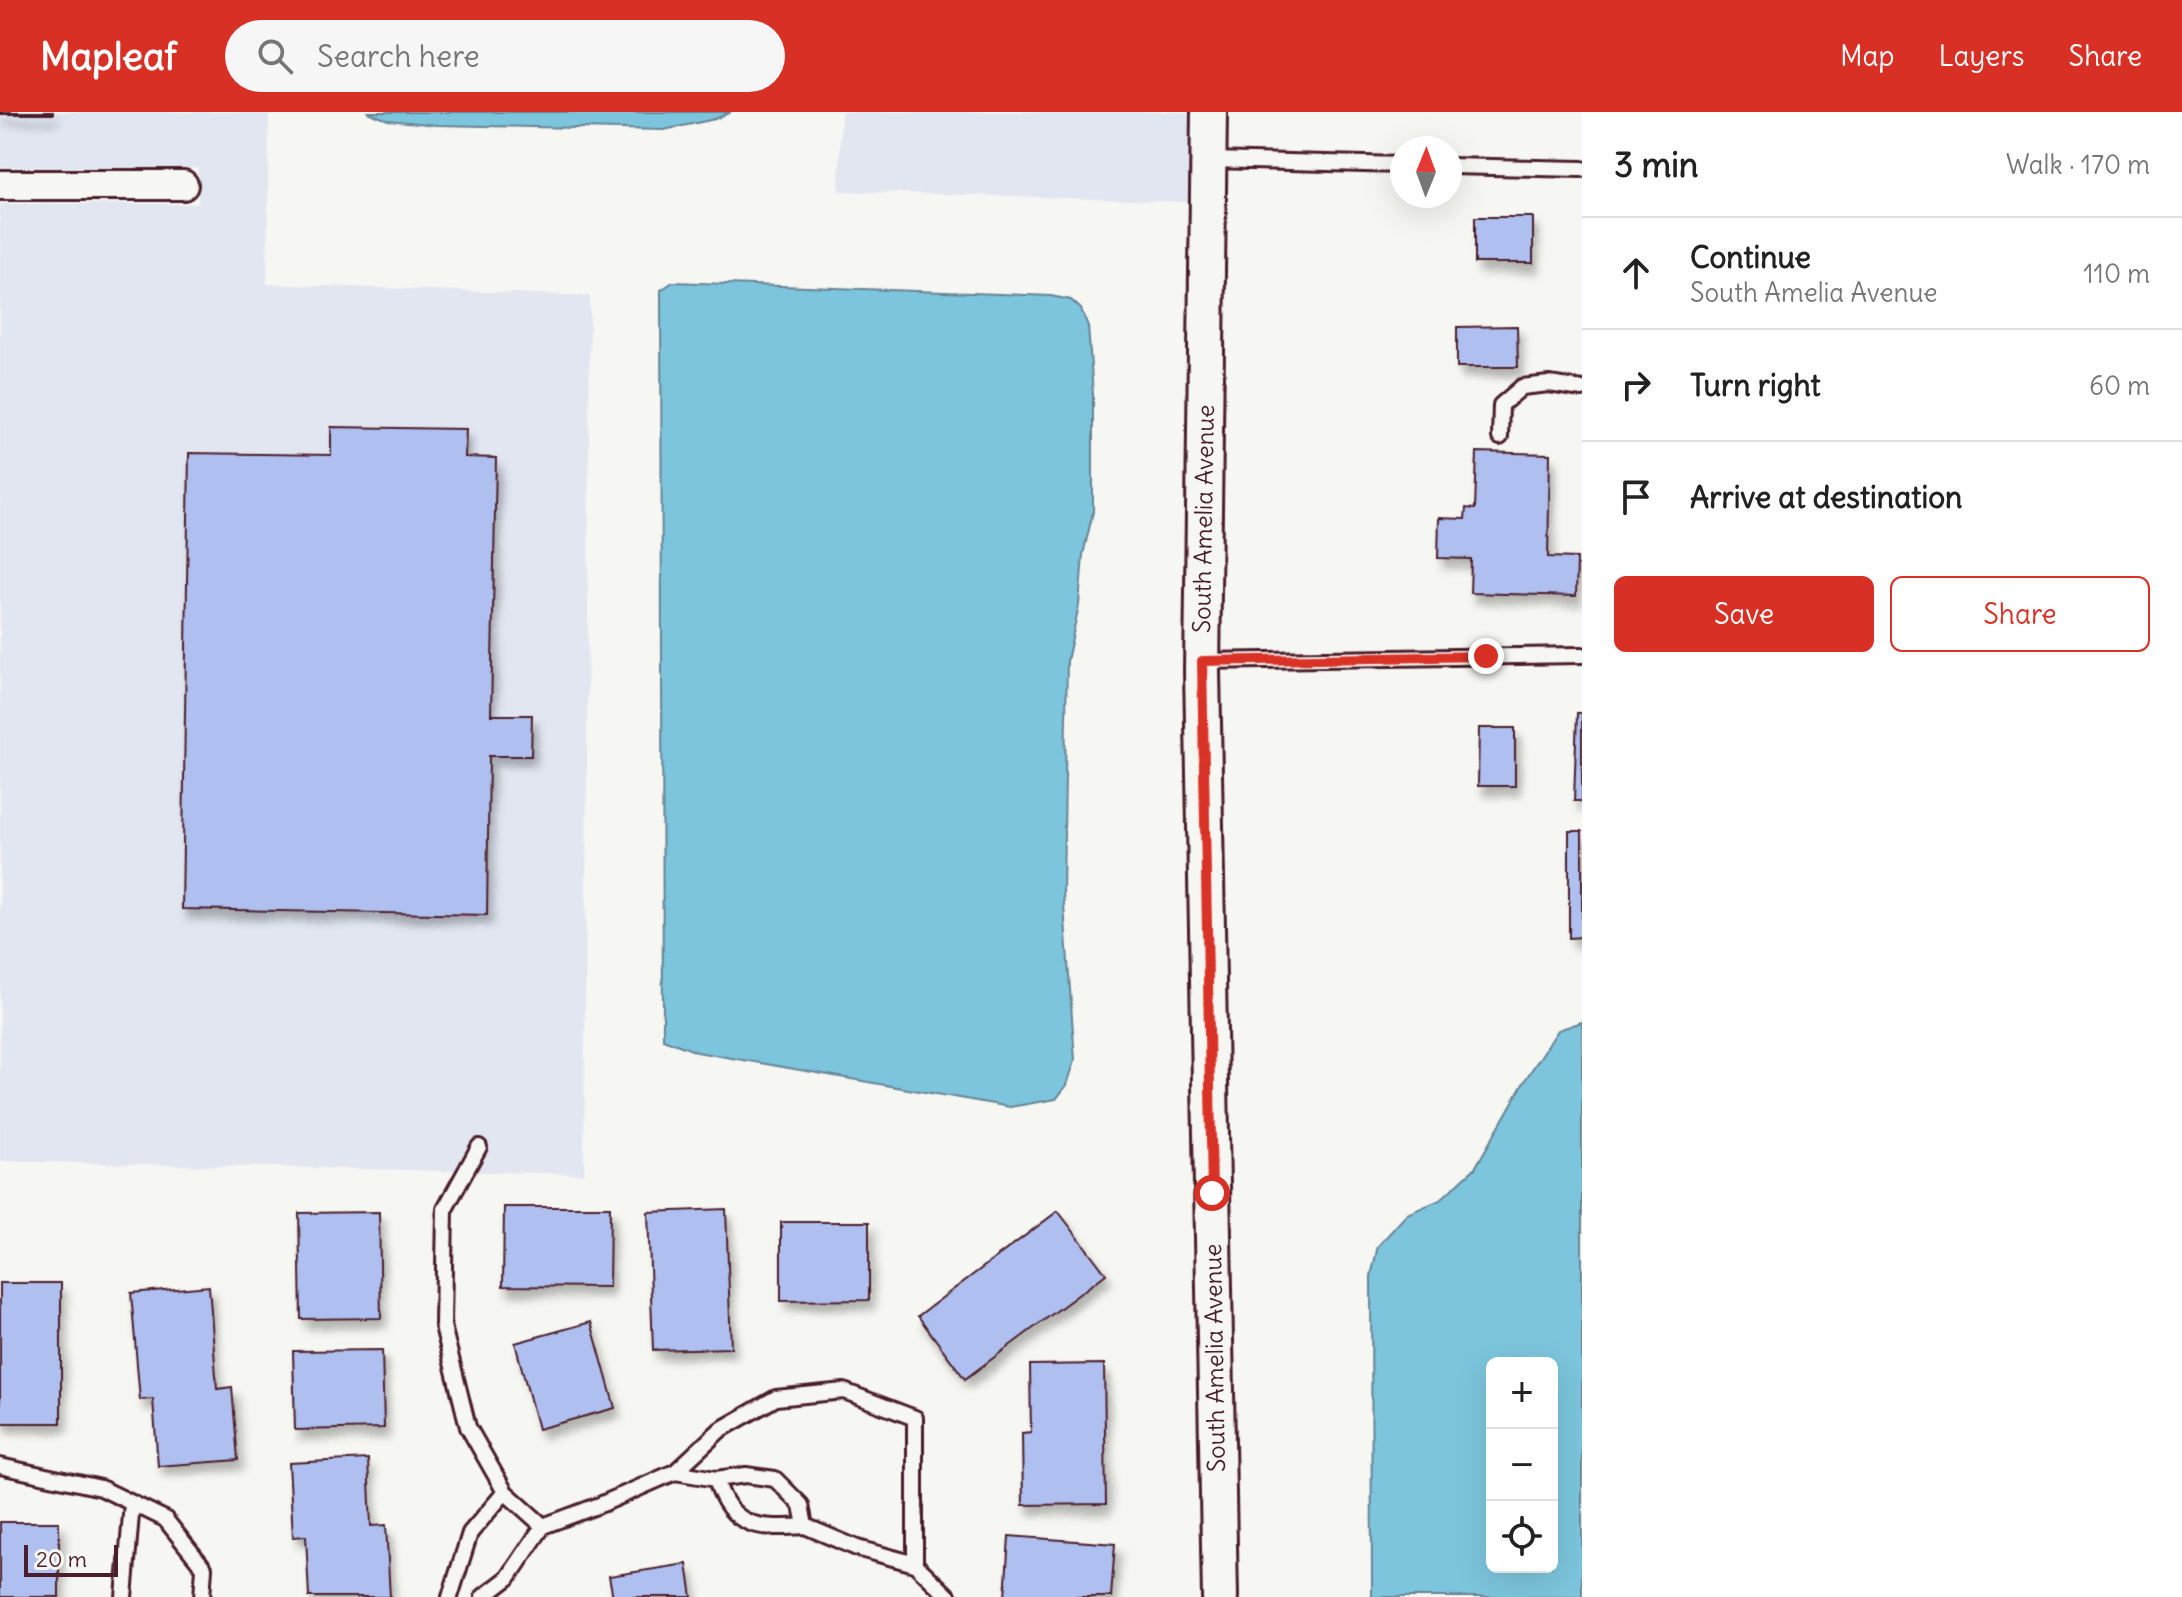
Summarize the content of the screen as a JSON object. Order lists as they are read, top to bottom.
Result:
{
  "streets": {
    "street": ["South Amelia Avenue"]
  },
  "scale_bar": "20 m",
  "north": "top",
  "page": {
    "header": "Mapleaf",
    "search": "Search here",
    "nav": ["Map", "Layers", "Share"],
    "heading": ["3 min", "Walk · 170 m"],
    "list": [
      ["Continue", "South Amelia Avenue", "110 m"],
      ["Turn right", "60 m"],
      "Arrive at destination"
    ],
    "buttons": ["Save", "Share"],
    "map_buttons": ["+", "−"],
    "scale": "20 m"
  }
}
